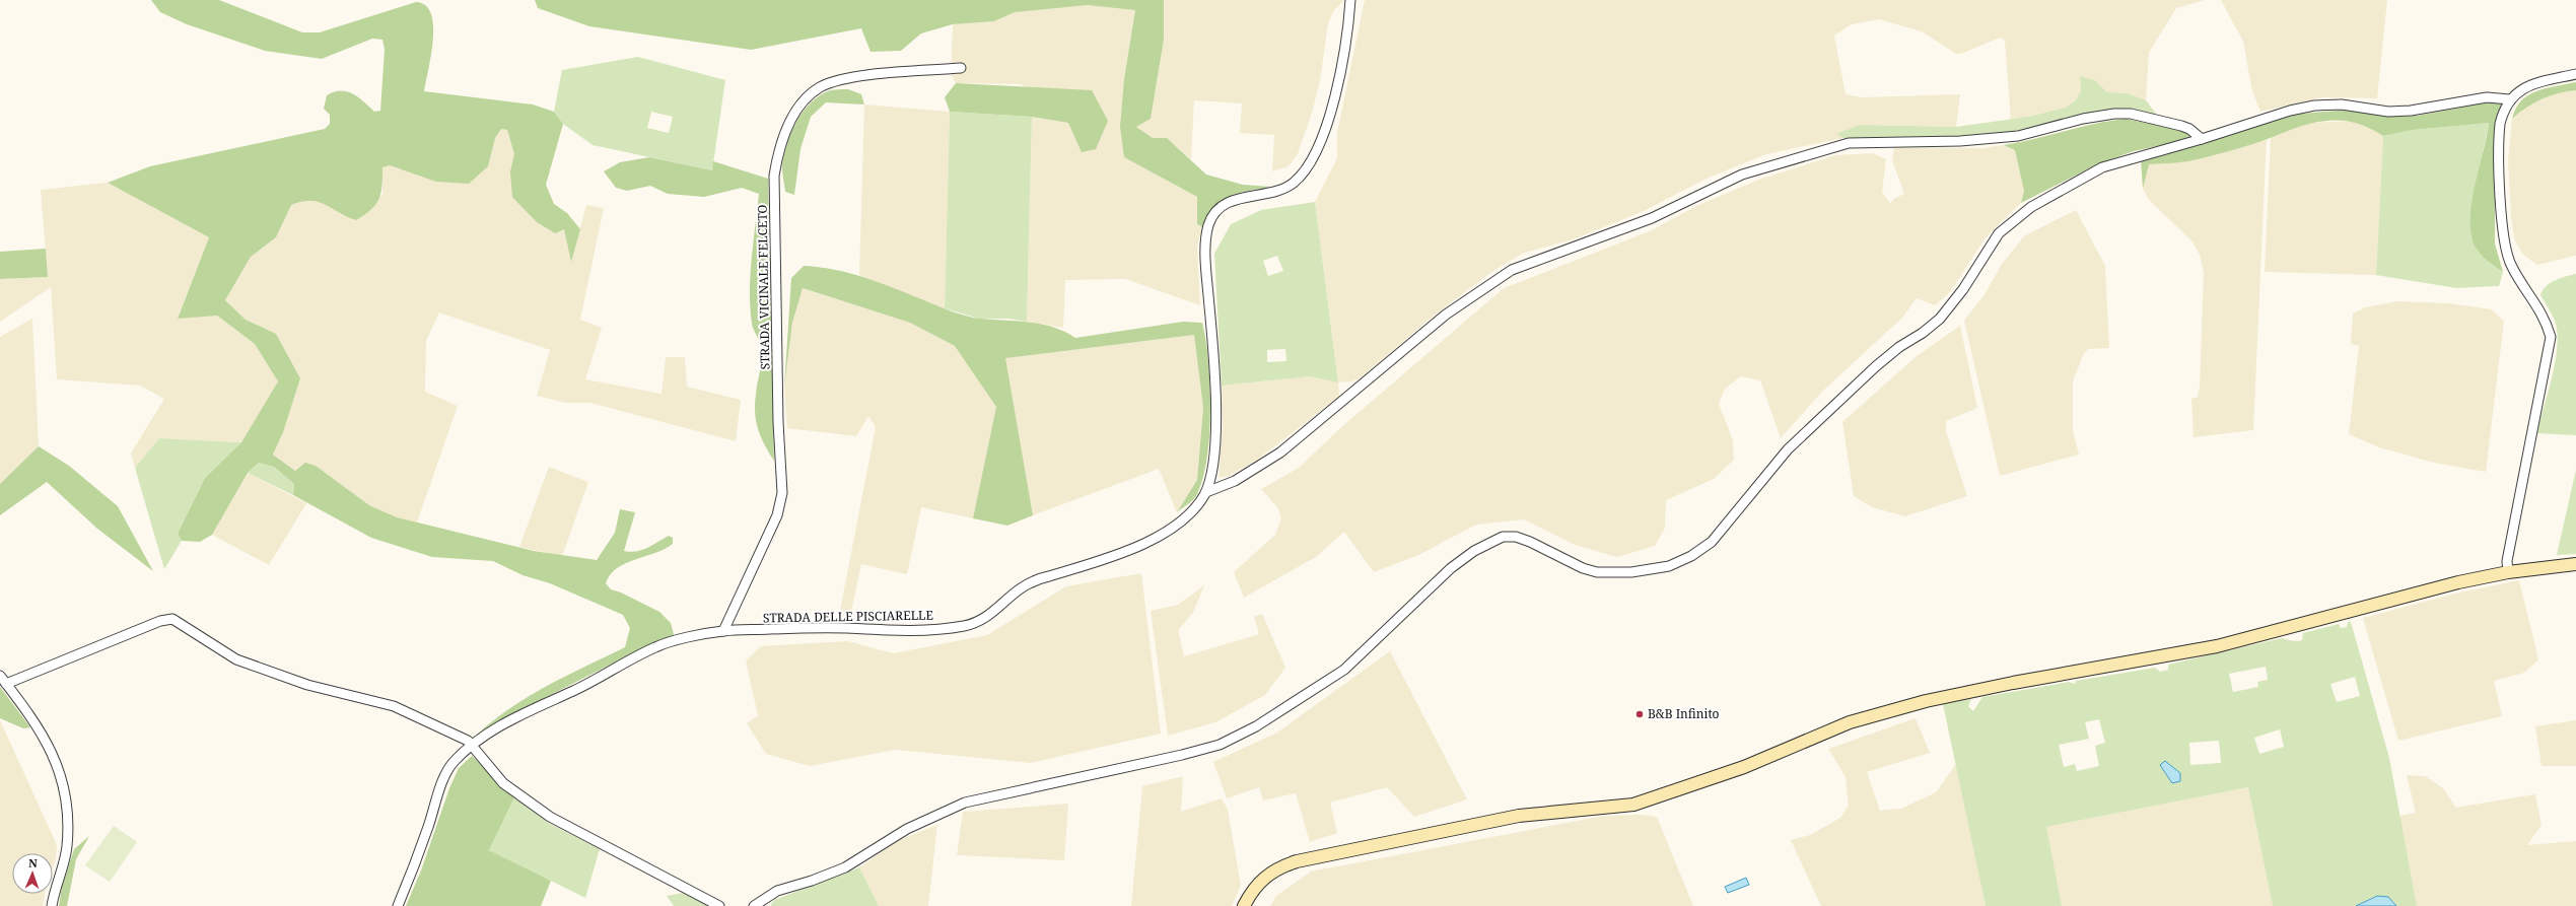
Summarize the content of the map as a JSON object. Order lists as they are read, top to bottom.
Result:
{
  "streets": {
    "street": ["STRADA VICINALE FELCETO", "STRADA DELLE PISCIARELLE"]
  },
  "crossings": [
    ["STRADA VICINALE FELCETO", "STRADA DELLE PISCIARELLE"]
  ],
  "places": ["B&B Infinito"],
  "north": "top"
}
